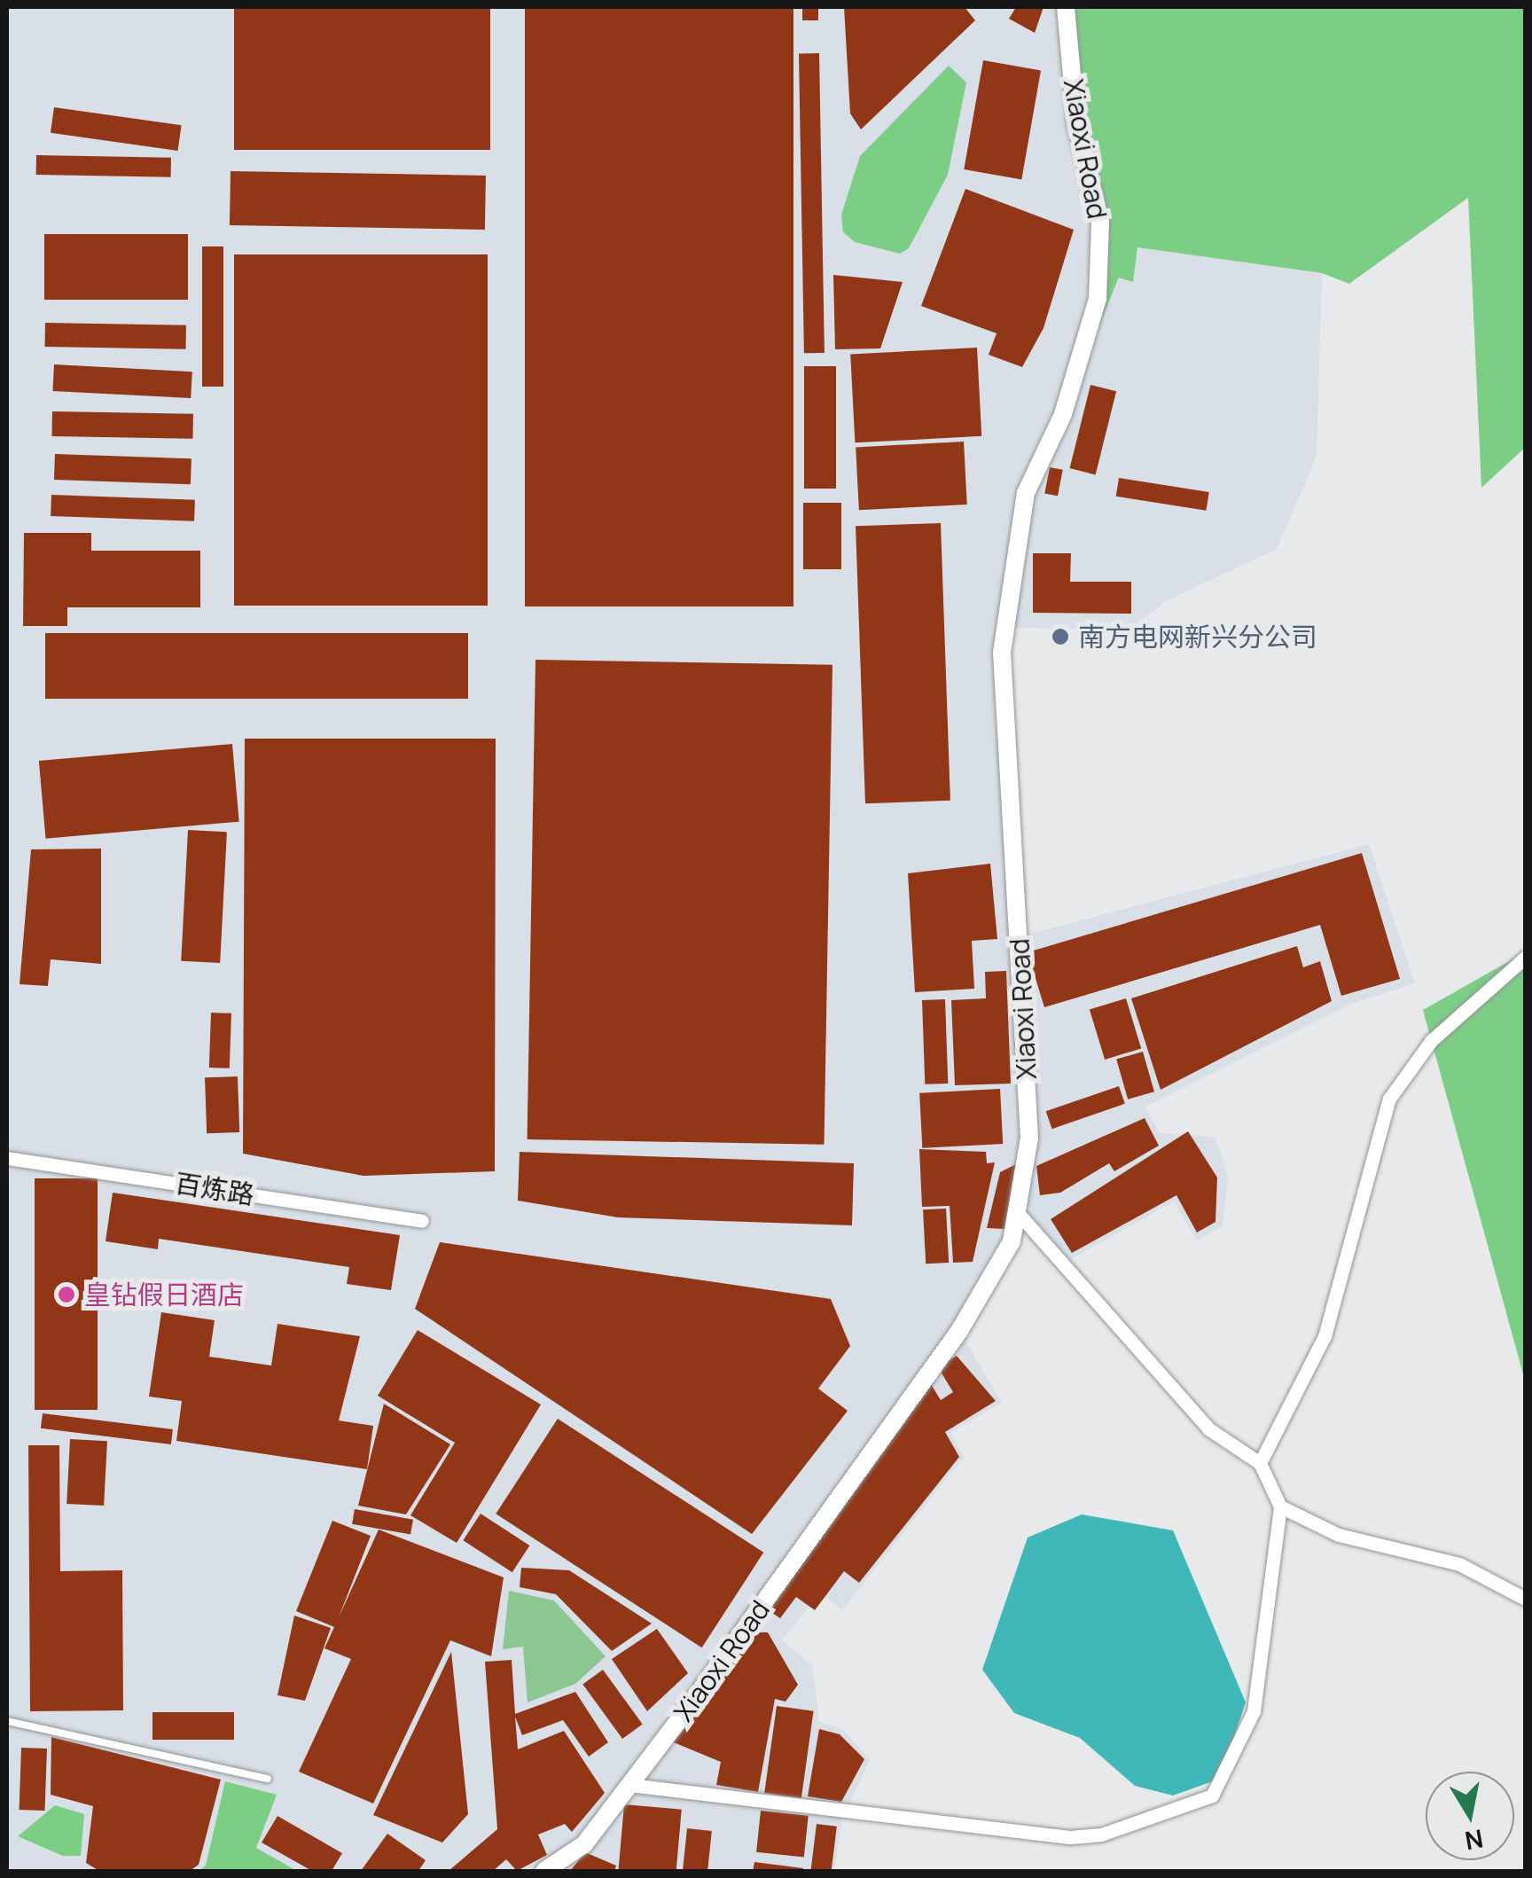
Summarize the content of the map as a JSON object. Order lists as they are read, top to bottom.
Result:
{
  "streets": {
    "street": ["Xiaoxi Road", "百炼路"]
  },
  "places": ["南方电网新兴分公司", "皇钻假日酒店"],
  "north": "bottom"
}
